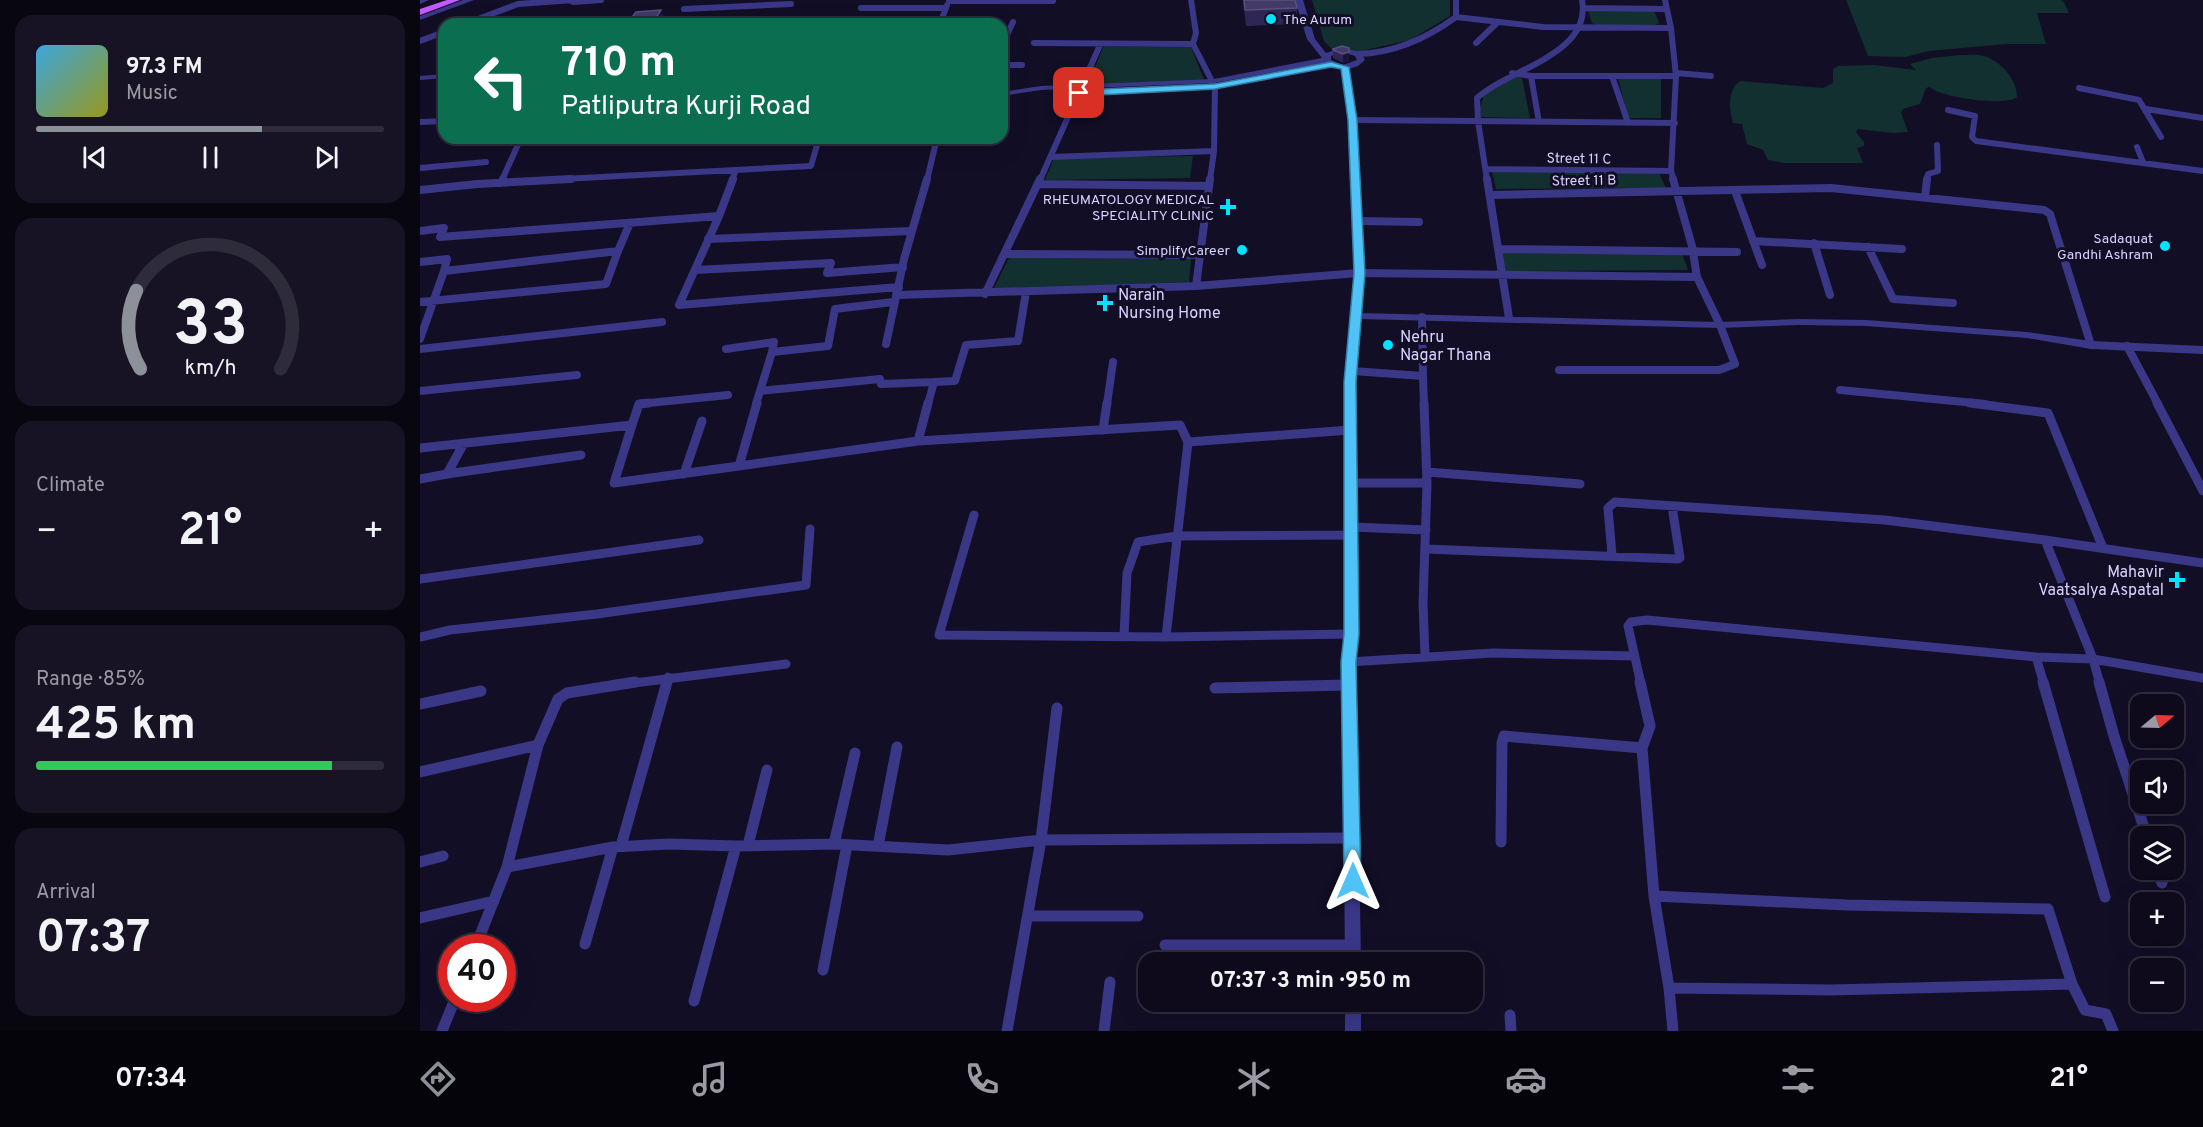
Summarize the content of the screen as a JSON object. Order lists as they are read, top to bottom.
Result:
{
  "streets": {
    "street": ["Street 11 C", "Street 11 B"]
  },
  "places": {
    "other": [
      "The Aurum",
      "Sadaquat Gandhi Ashram",
      "SimplifyCareer",
      "Nehru Nagar Thana"
    ],
    "health": ["RHEUMATOLOGY MEDICAL SPECIALITY CLINIC", "Narain Nursing Home", "Mahavir Vaatsalya Aspatal"]
  },
  "north": "right",
  "page": {
    "turn": ["710 m", "Patliputra Kurji Road"],
    "song": ["97.3 FM", "Music"],
    "tile": [
      "Climate",
      ["Range · 85%", "425 km"],
      ["Arrival", "07:37"]
    ],
    "heat": ["−", "21°", "+"],
    "map_buttons": ["+", "−"],
    "limit": "40",
    "trip": "07:37 · 3 min · 950 m",
    "tabs": ["07:34", "21°"],
    "gauge": ["33", "km/h"]
  }
}
